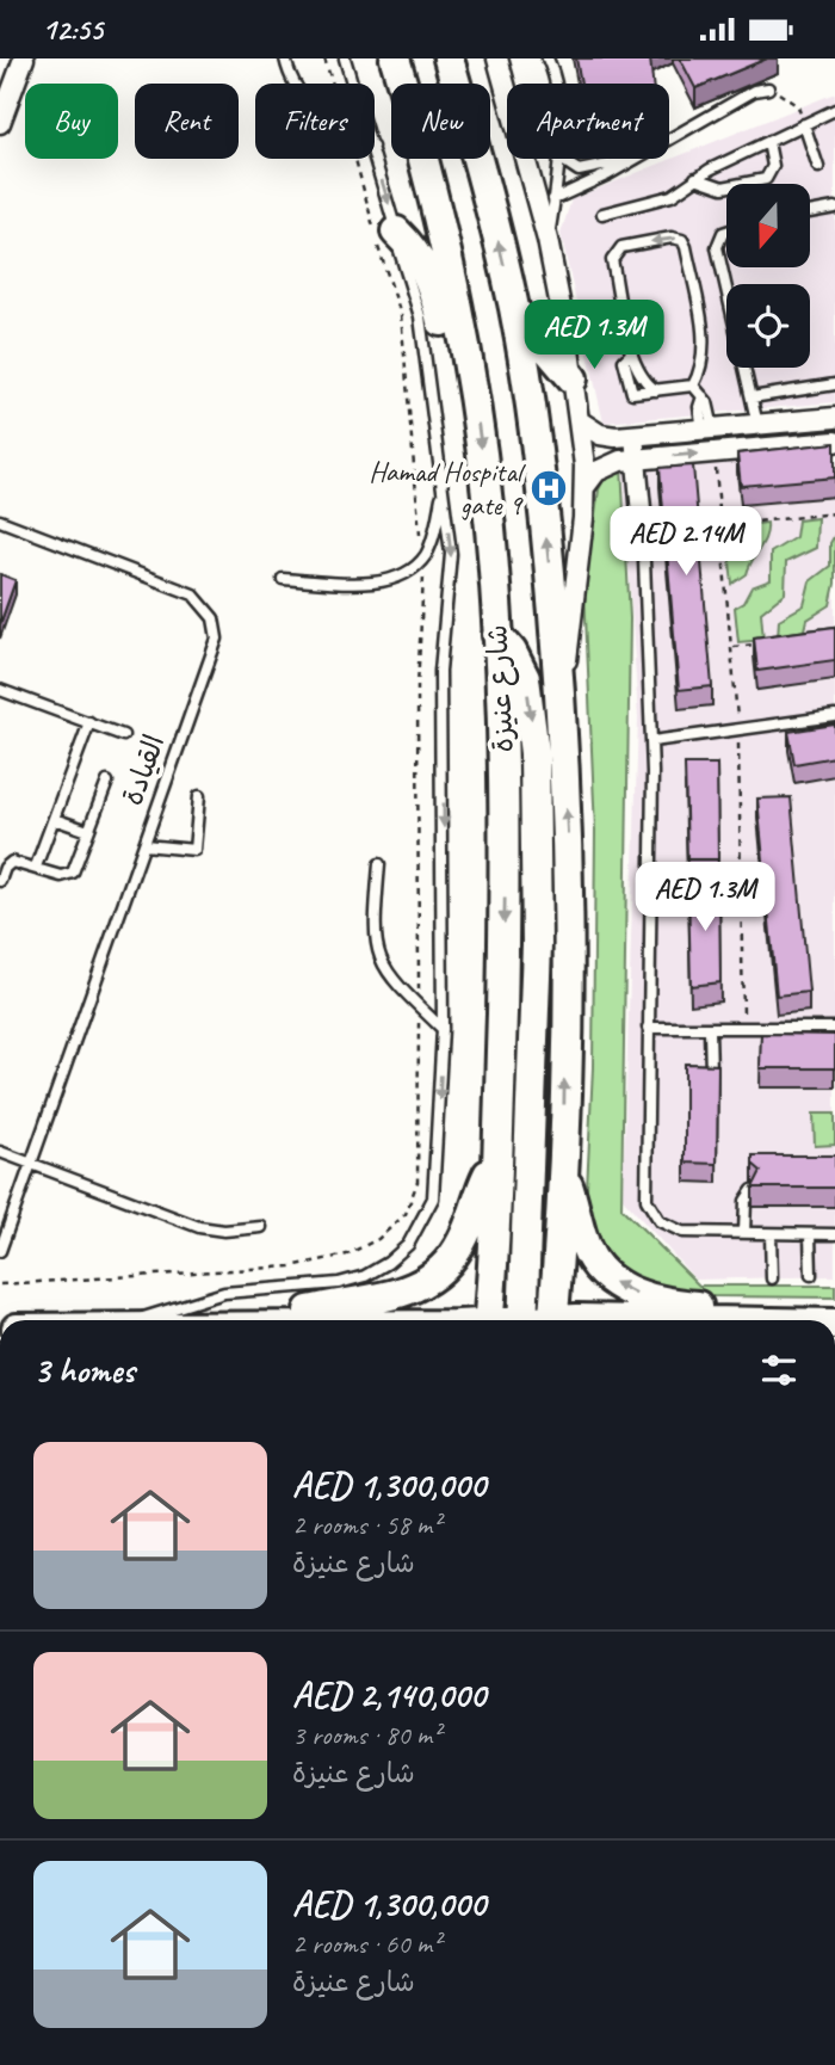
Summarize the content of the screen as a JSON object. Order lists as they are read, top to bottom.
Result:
{
  "streets": {
    "main road": ["شارع عنيزة"],
    "lane": ["القيادة"]
  },
  "places": {
    "hospital": ["Hamad Hospital gate 9"]
  },
  "north": "bottom",
  "page": {
    "status": "12:55",
    "chip": [
      "Buy",
      "Rent",
      "Filters",
      "New",
      "Apartment"
    ],
    "price": ["AED 1.3M", "AED 2.14M", "AED 1.3M"],
    "heading": "3 homes",
    "list": [
      {
        "name": "AED 1,300,000",
        "note": "2 rooms · 58 m² · شارع عنيزة"
      },
      {
        "name": "AED 2,140,000",
        "note": "3 rooms · 80 m² · شارع عنيزة"
      },
      {
        "name": "AED 1,300,000",
        "note": "2 rooms · 60 m² · شارع عنيزة"
      }
    ]
  }
}
